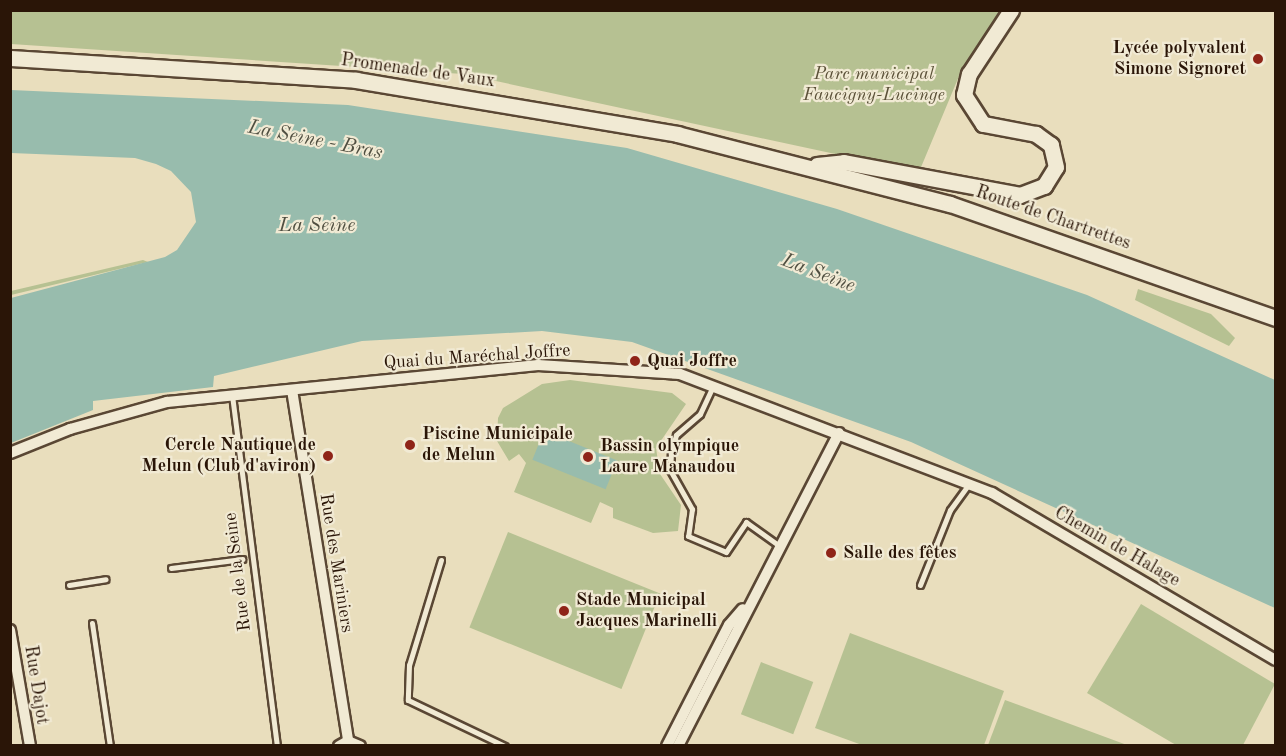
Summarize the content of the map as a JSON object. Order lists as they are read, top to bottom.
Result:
{
  "streets": {
    "main road": ["Promenade de Vaux", "Route de Chartrettes"],
    "street": [
      "Quai du Maréchal Joffre",
      "Chemin de Halage",
      "Rue des Mariniers",
      "Rue Dajot"
    ],
    "lane": ["Rue de la Seine"]
  },
  "crossings": [
    ["Promenade de Vaux", "Route de Chartrettes"],
    ["Quai du Maréchal Joffre", "Chemin de Halage"],
    ["Quai du Maréchal Joffre", "Rue des Mariniers"],
    ["Quai du Maréchal Joffre", "Rue de la Seine"]
  ],
  "water": ["La Seine - Bras", "La Seine"],
  "parks": ["Parc municipal Faucigny-Lucinge"],
  "places": [
    "Lycée polyvalent Simone Signoret",
    "Quai Joffre",
    "Piscine Municipale de Melun",
    "Cercle Nautique de Melun (Club d'aviron)",
    "Bassin olympique Laure Manaudou",
    "Salle des fêtes",
    "Stade Municipal Jacques Marinelli"
  ]
}
